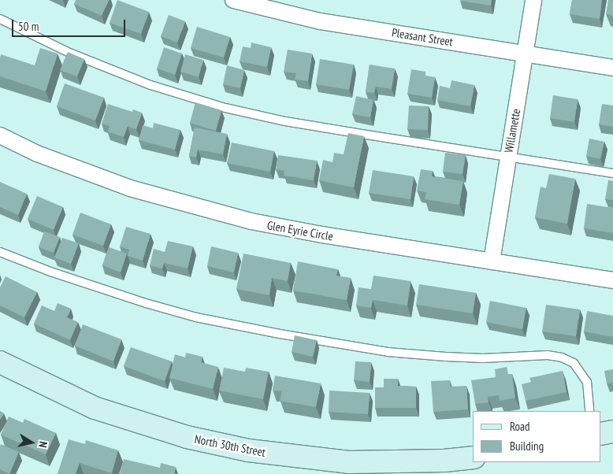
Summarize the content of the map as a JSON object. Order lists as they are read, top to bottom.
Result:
{
  "streets": {
    "main road": ["North 30th Street"],
    "street": ["Pleasant Street", "Willamette", "Glen Eyrie Circle"]
  },
  "crossings": [
    ["Pleasant Street", "Willamette"],
    ["Willamette", "Glen Eyrie Circle"]
  ],
  "legend": ["Road", "Building"],
  "scale_bar": "50 m",
  "north": "right"
}
